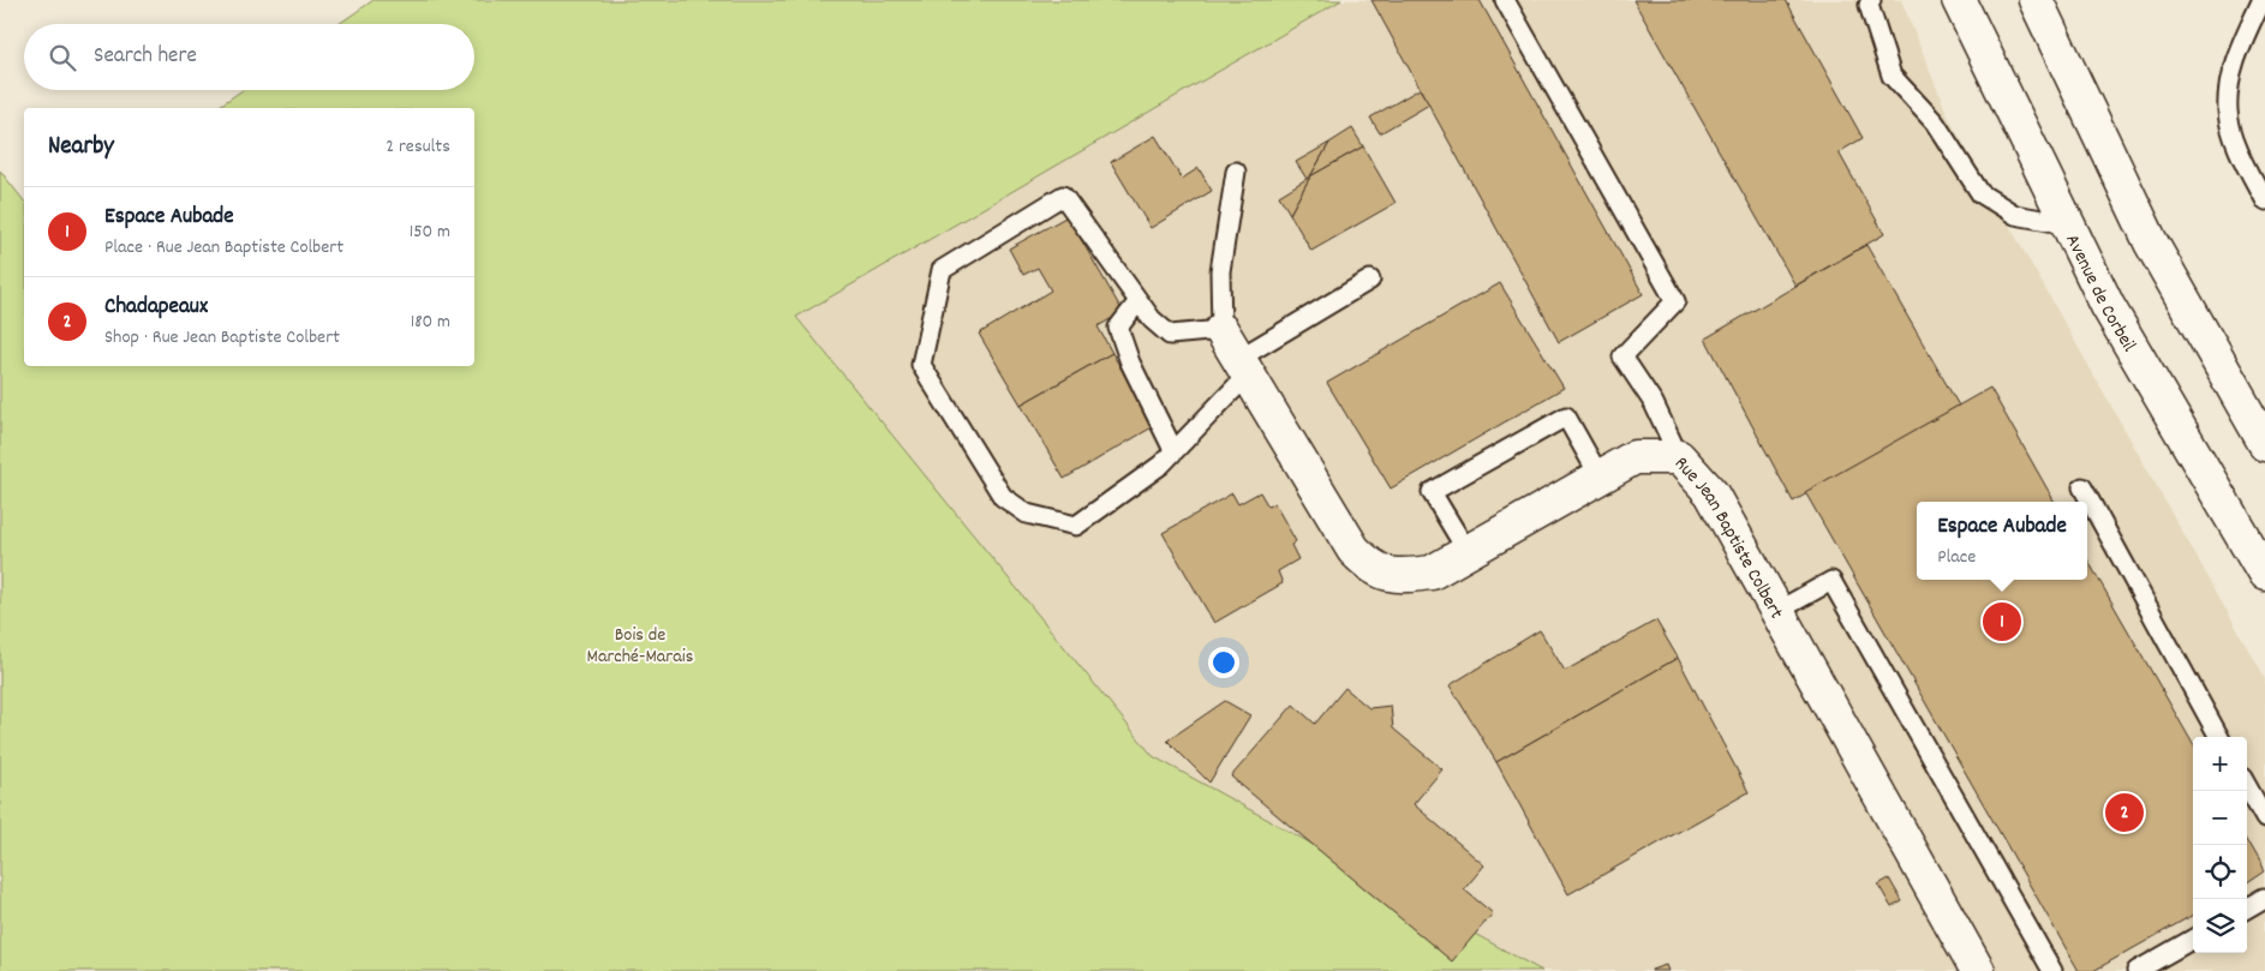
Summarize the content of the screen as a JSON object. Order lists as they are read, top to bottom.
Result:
{
  "streets": {
    "street": ["Avenue de Corbeil", "Rue Jean Baptiste Colbert"]
  },
  "parks": ["Bois de Marché-Marais"],
  "page": {
    "search": "Search here",
    "heading": ["Nearby", "2 results"],
    "list": [
      {
        "mark": "1",
        "name": "Espace Aubade",
        "note": "Place · Rue Jean Baptiste Colbert",
        "value": "150 m"
      },
      {
        "mark": "2",
        "name": "Chadapeaux",
        "note": "Shop · Rue Jean Baptiste Colbert",
        "value": "180 m"
      }
    ],
    "popup": ["Espace Aubade", "Place"],
    "pins": ["1", "2"],
    "map_buttons": ["+", "−"]
  }
}
